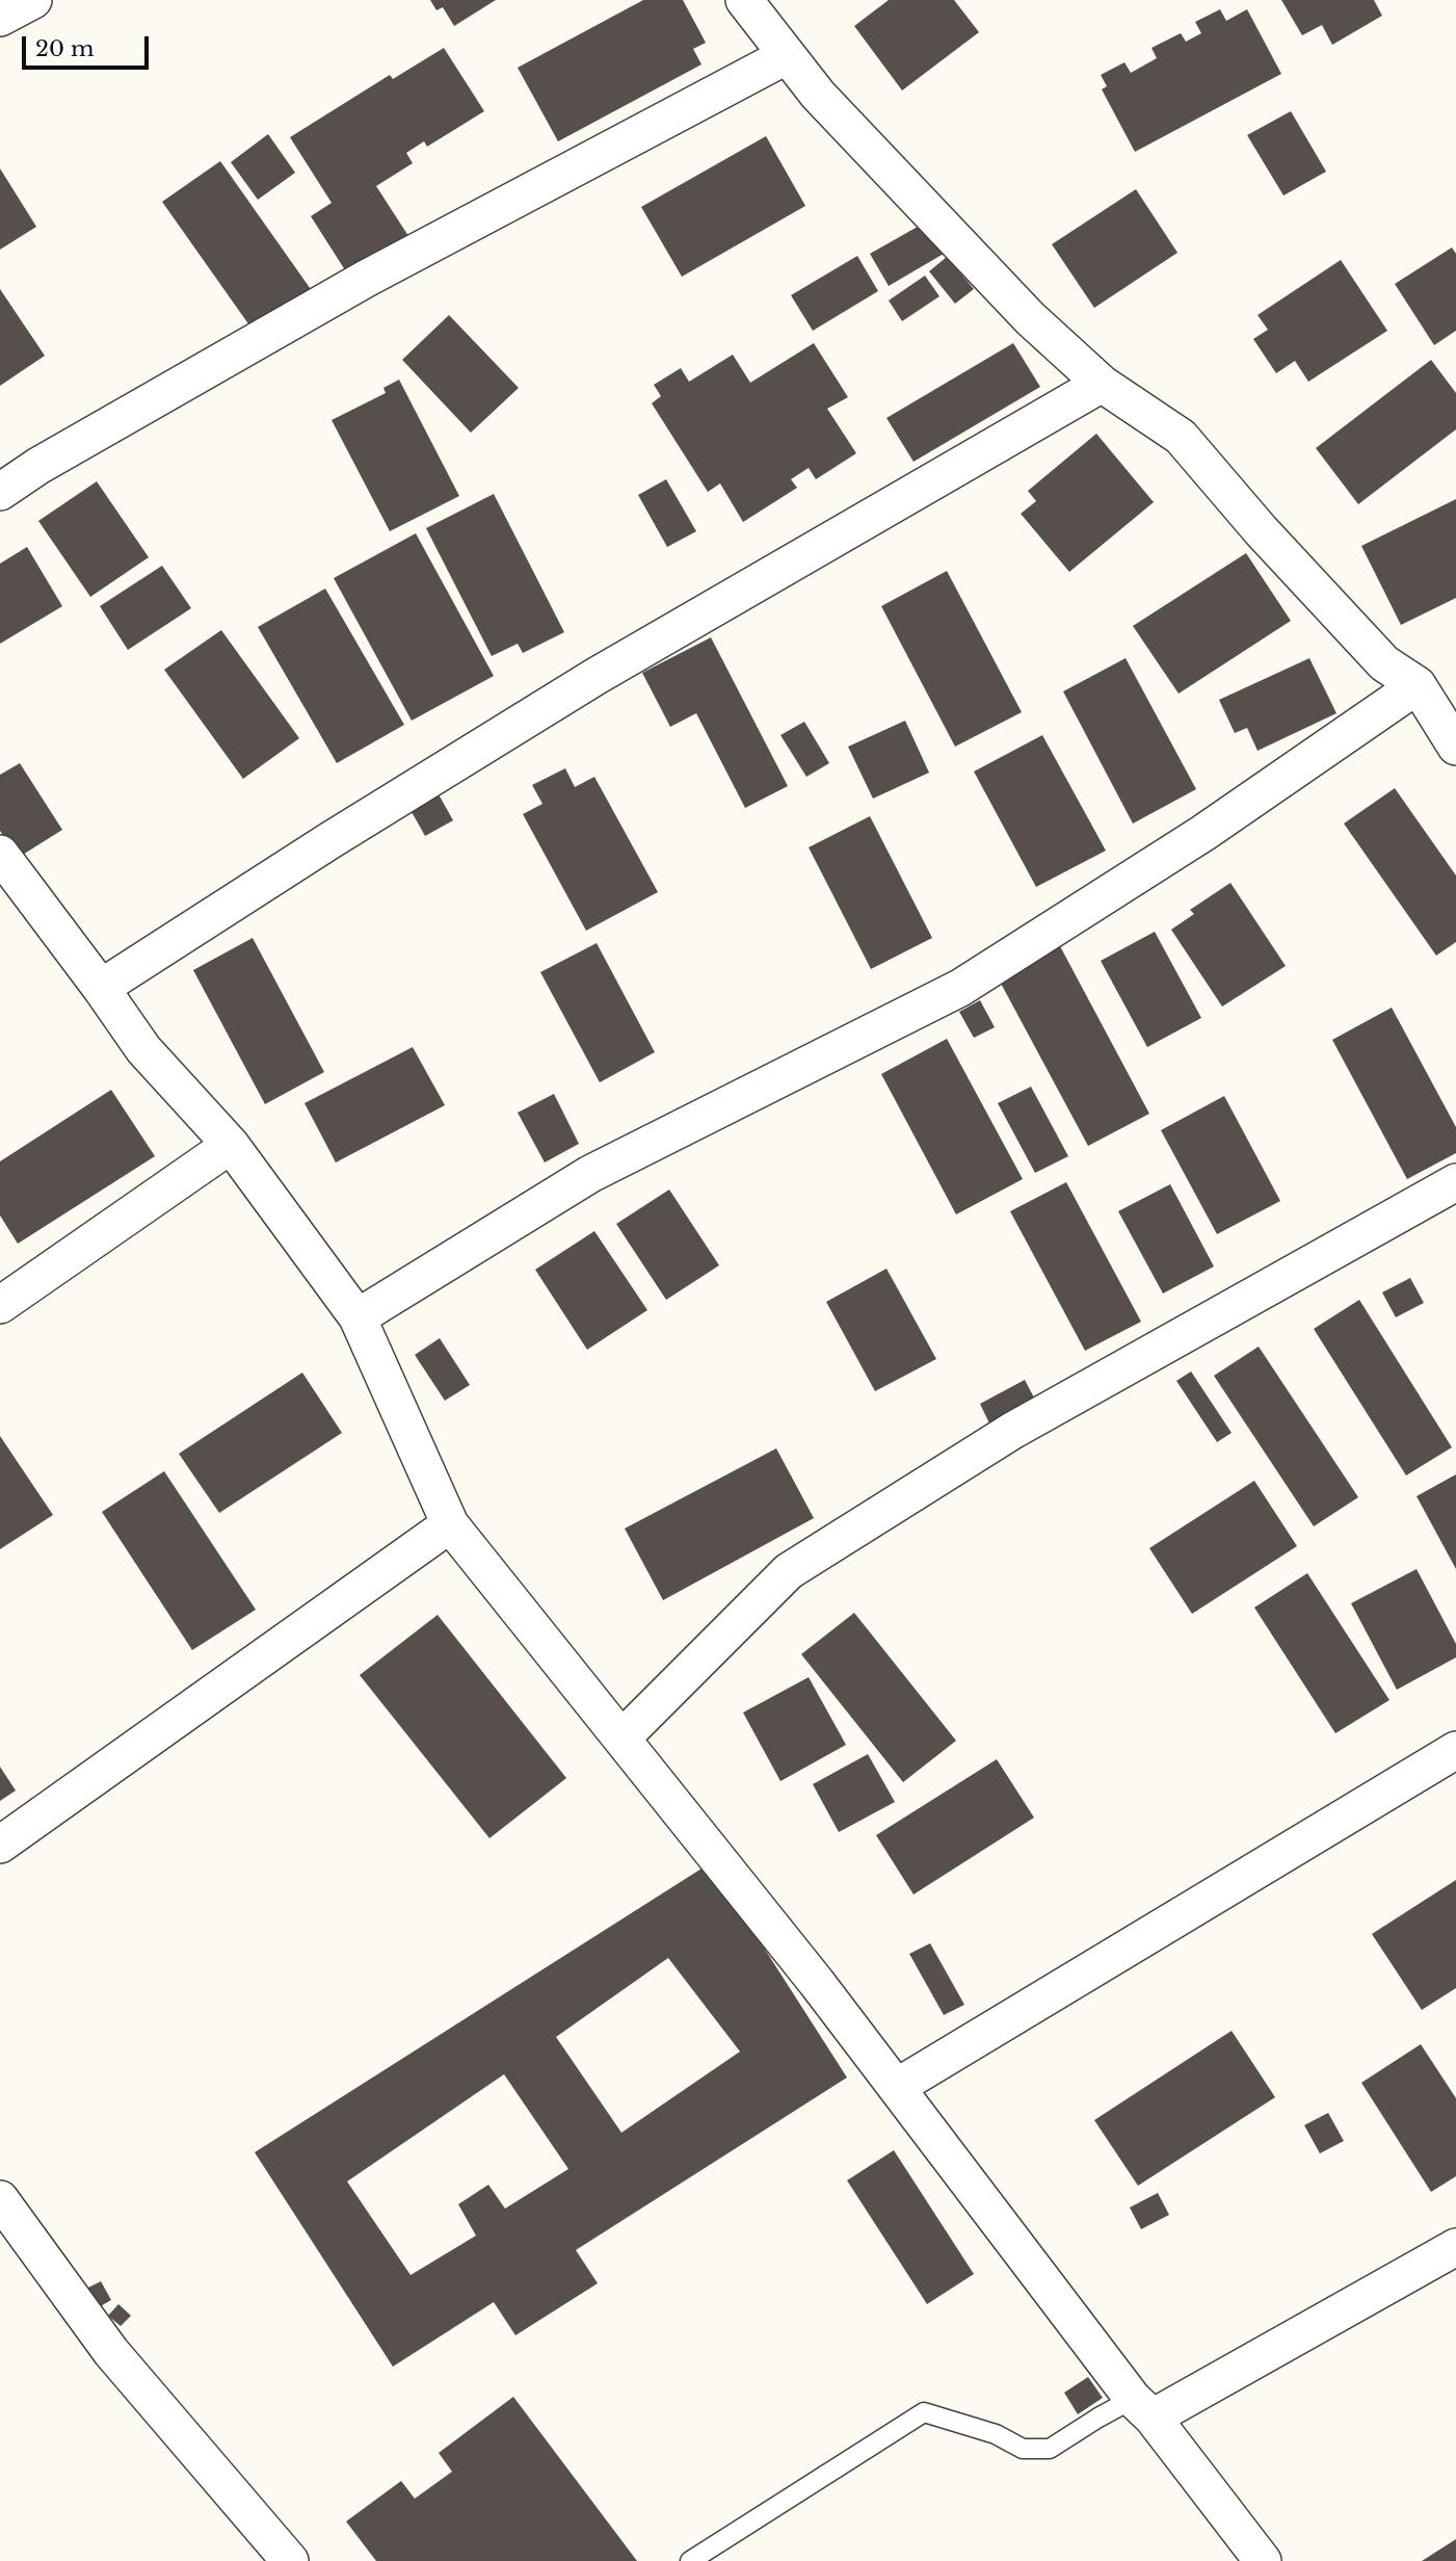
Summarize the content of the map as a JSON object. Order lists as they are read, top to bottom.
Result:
{
  "scale_bar": "20 m"
}
